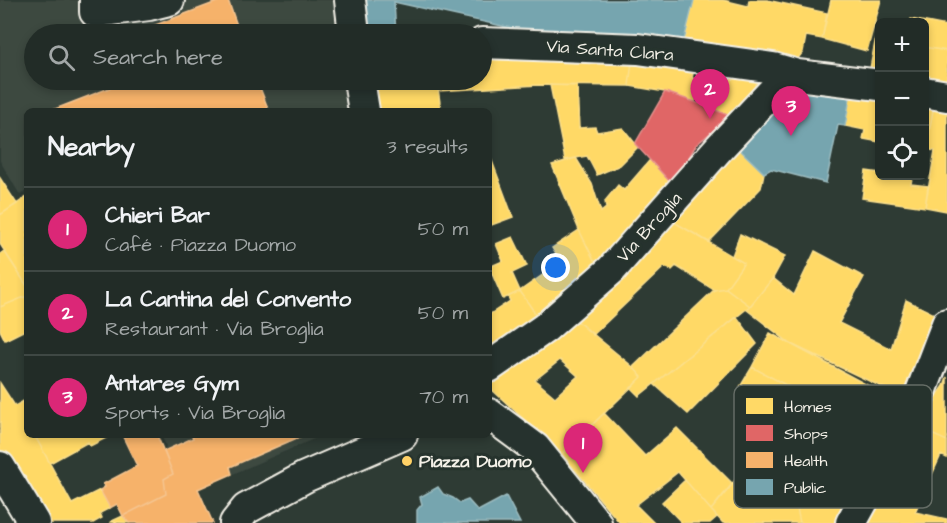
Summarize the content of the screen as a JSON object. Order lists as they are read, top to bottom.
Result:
{
  "streets": {
    "street": ["Via Santa Clara", "Via Broglia"]
  },
  "crossings": [
    ["Via Santa Clara", "Via Broglia"]
  ],
  "places": ["Piazza Duomo"],
  "legend": [
    "Homes",
    "Shops",
    "Health",
    "Public"
  ],
  "page": {
    "map_buttons": ["+", "−"],
    "search": "Search here",
    "pins": ["2", "3", "1"],
    "heading": ["Nearby", "3 results"],
    "list": [
      {
        "mark": "1",
        "name": "Chieri Bar",
        "note": "Café · Piazza Duomo",
        "value": "50 m"
      },
      {
        "mark": "2",
        "name": "La Cantina del Convento",
        "note": "Restaurant · Via Broglia",
        "value": "50 m"
      },
      {
        "mark": "3",
        "name": "Antares Gym",
        "note": "Sports · Via Broglia",
        "value": "70 m"
      }
    ]
  }
}
